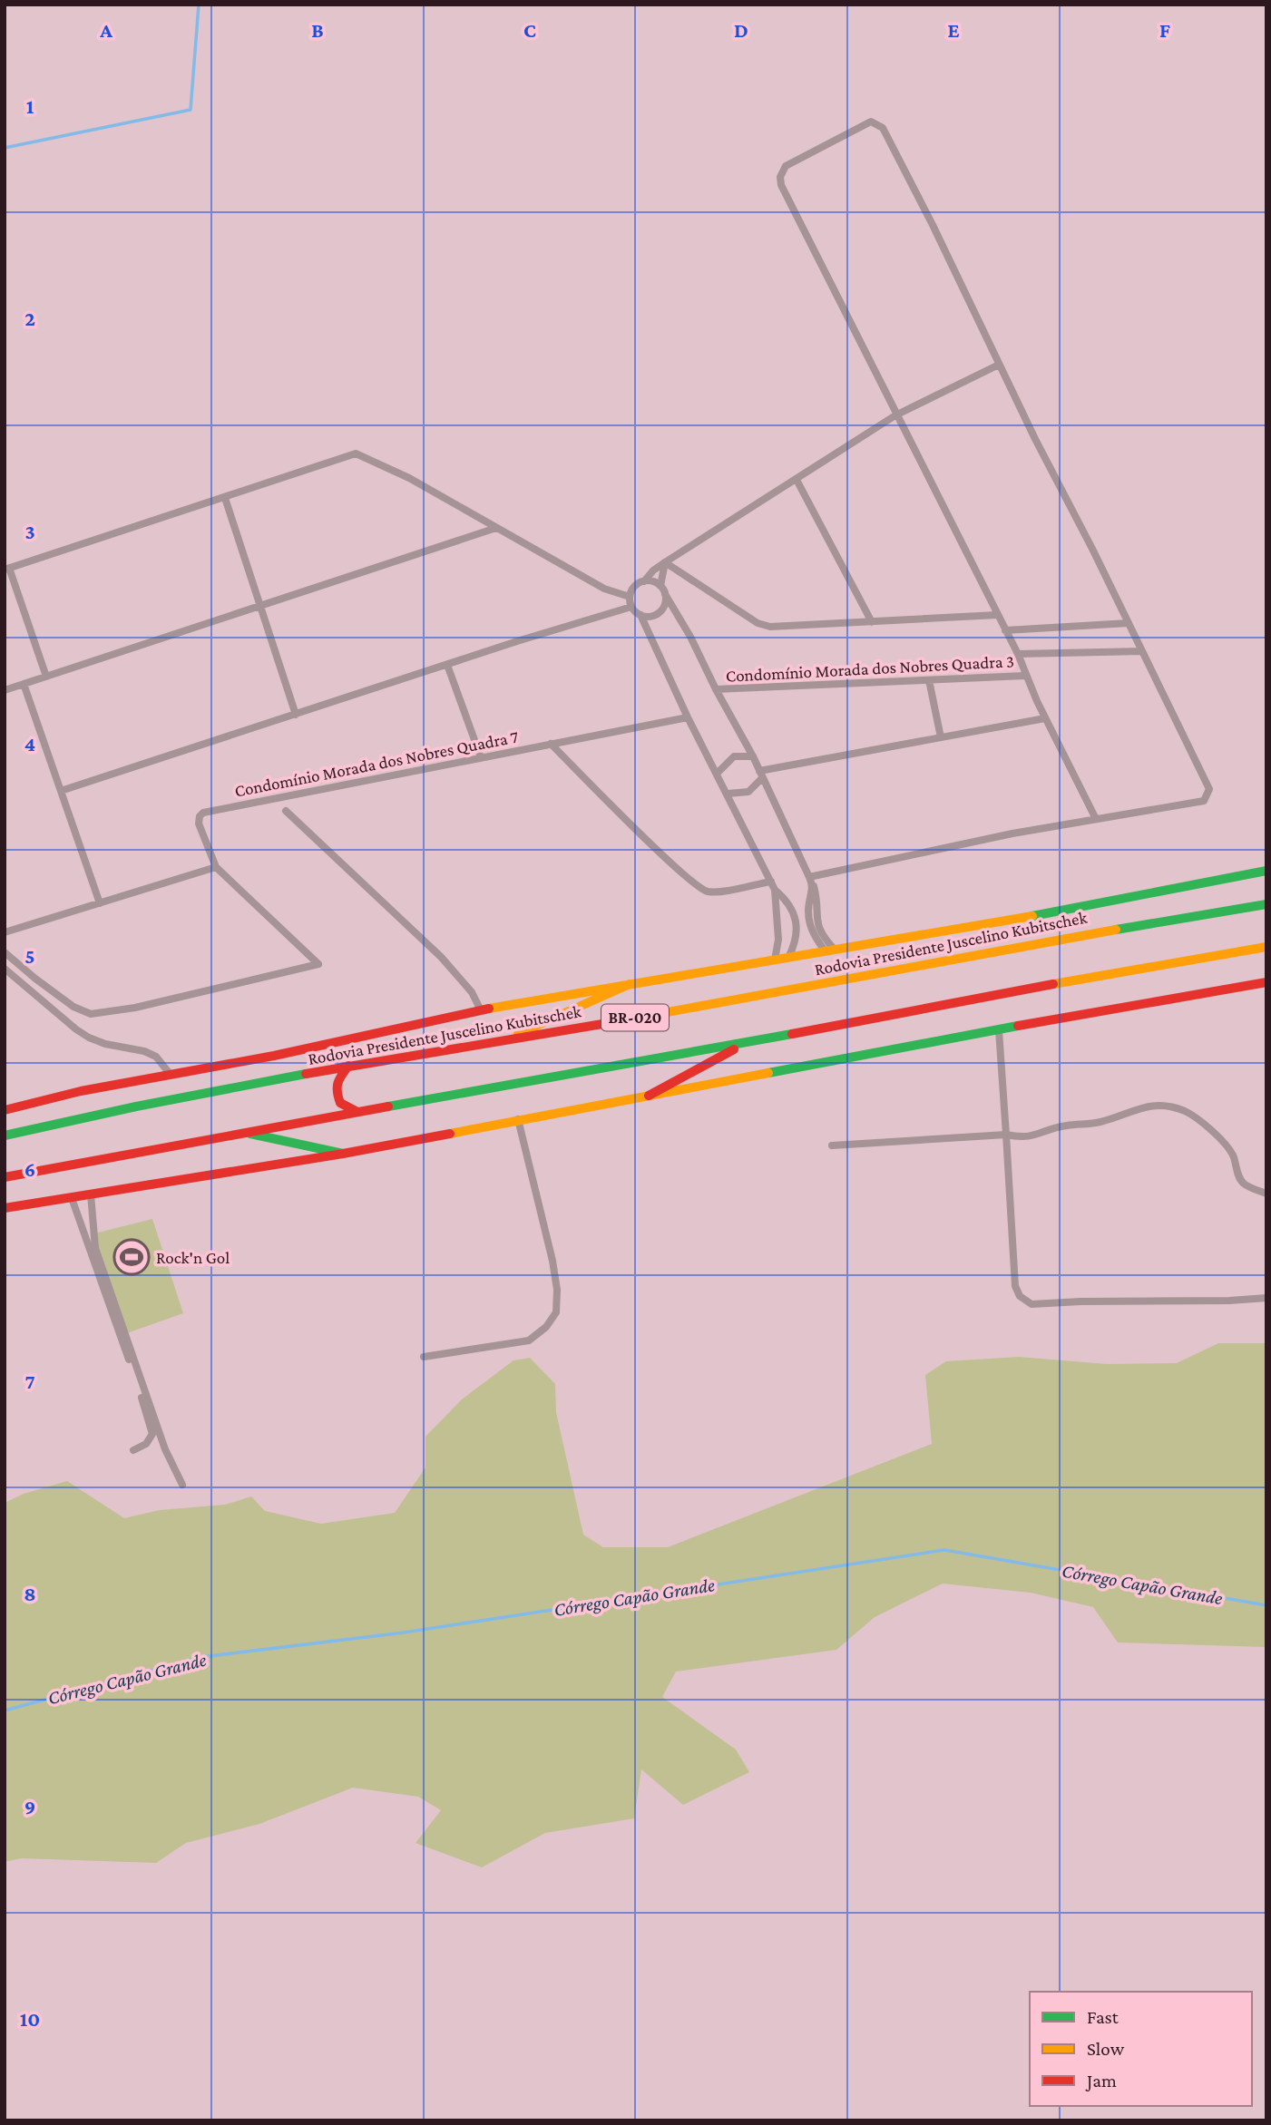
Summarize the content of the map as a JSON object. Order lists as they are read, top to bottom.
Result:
{
  "streets": {
    "main road": ["Rodovia Presidente Juscelino Kubitschek", "BR-020"],
    "street": ["Condomínio Morada dos Nobres Quadra 3", "Condomínio Morada dos Nobres Quadra 7"]
  },
  "water": ["Córrego Capão Grande"],
  "places": {
    "sports": ["Rock'n Gol"]
  },
  "legend": ["Fast", "Slow", "Jam"],
  "grid": {
    "columns": [
      "A",
      "B",
      "C",
      "D",
      "E",
      "F"
    ],
    "rows": [
      "1",
      "2",
      "3",
      "4",
      "5",
      "6",
      "7",
      "8",
      "9",
      "10"
    ]
  }
}
